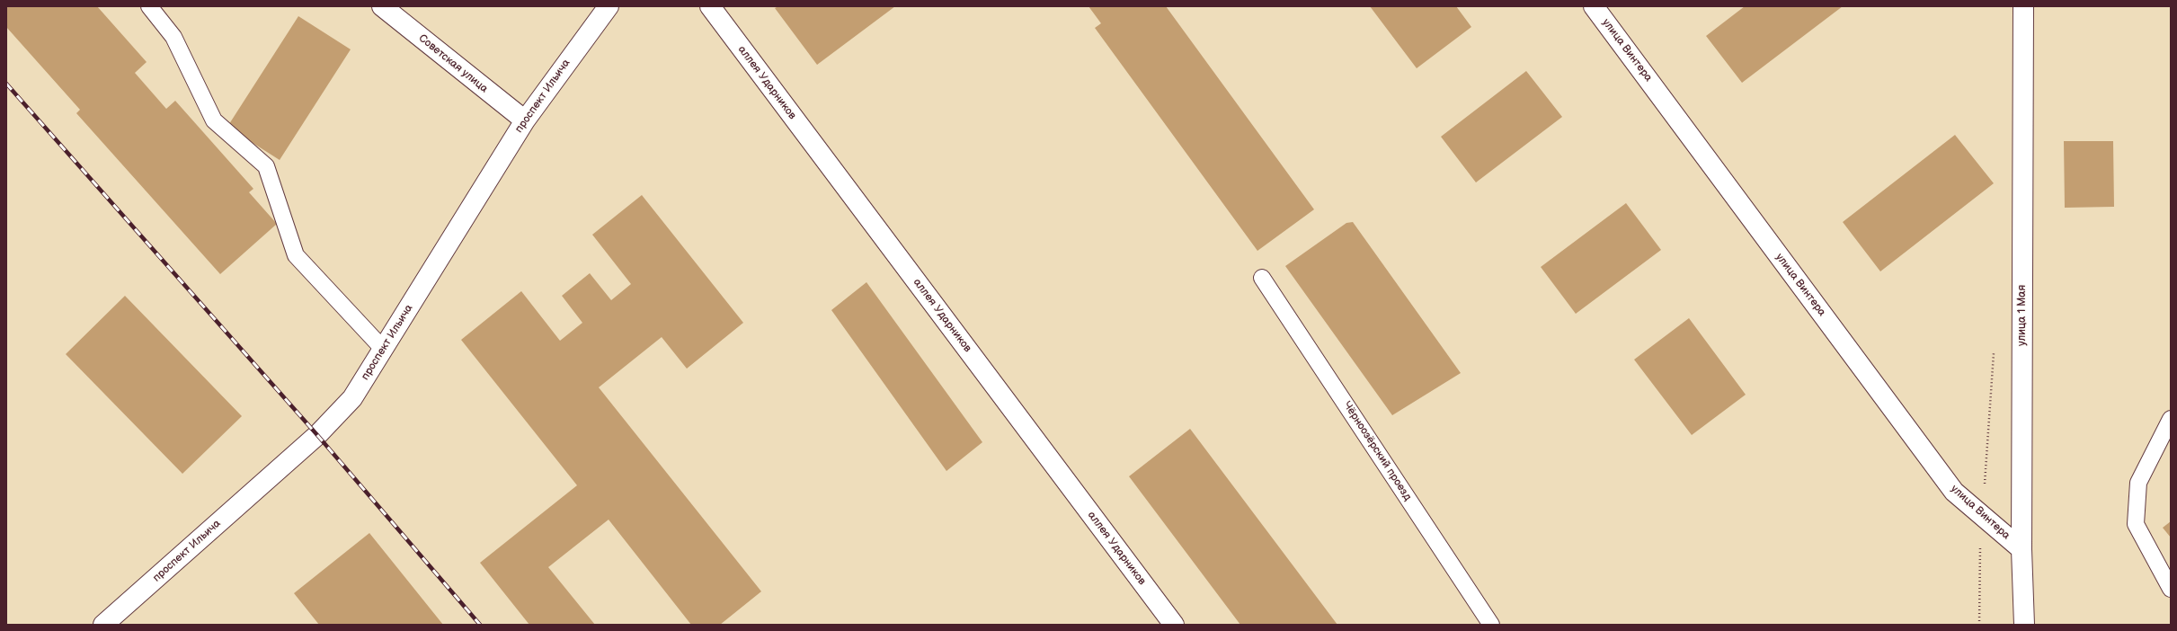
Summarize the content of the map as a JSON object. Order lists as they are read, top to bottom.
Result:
{
  "streets": {
    "street": [
      "улица Винтера",
      "Советская улица",
      "аллея Ударников",
      "проспект Ильича",
      "улица 1 Мая"
    ],
    "lane": ["Чёрноозёрский проезд"]
  },
  "crossings": [
    ["улица Винтера", "улица 1 Мая"],
    ["Советская улица", "проспект Ильича"]
  ]
}
